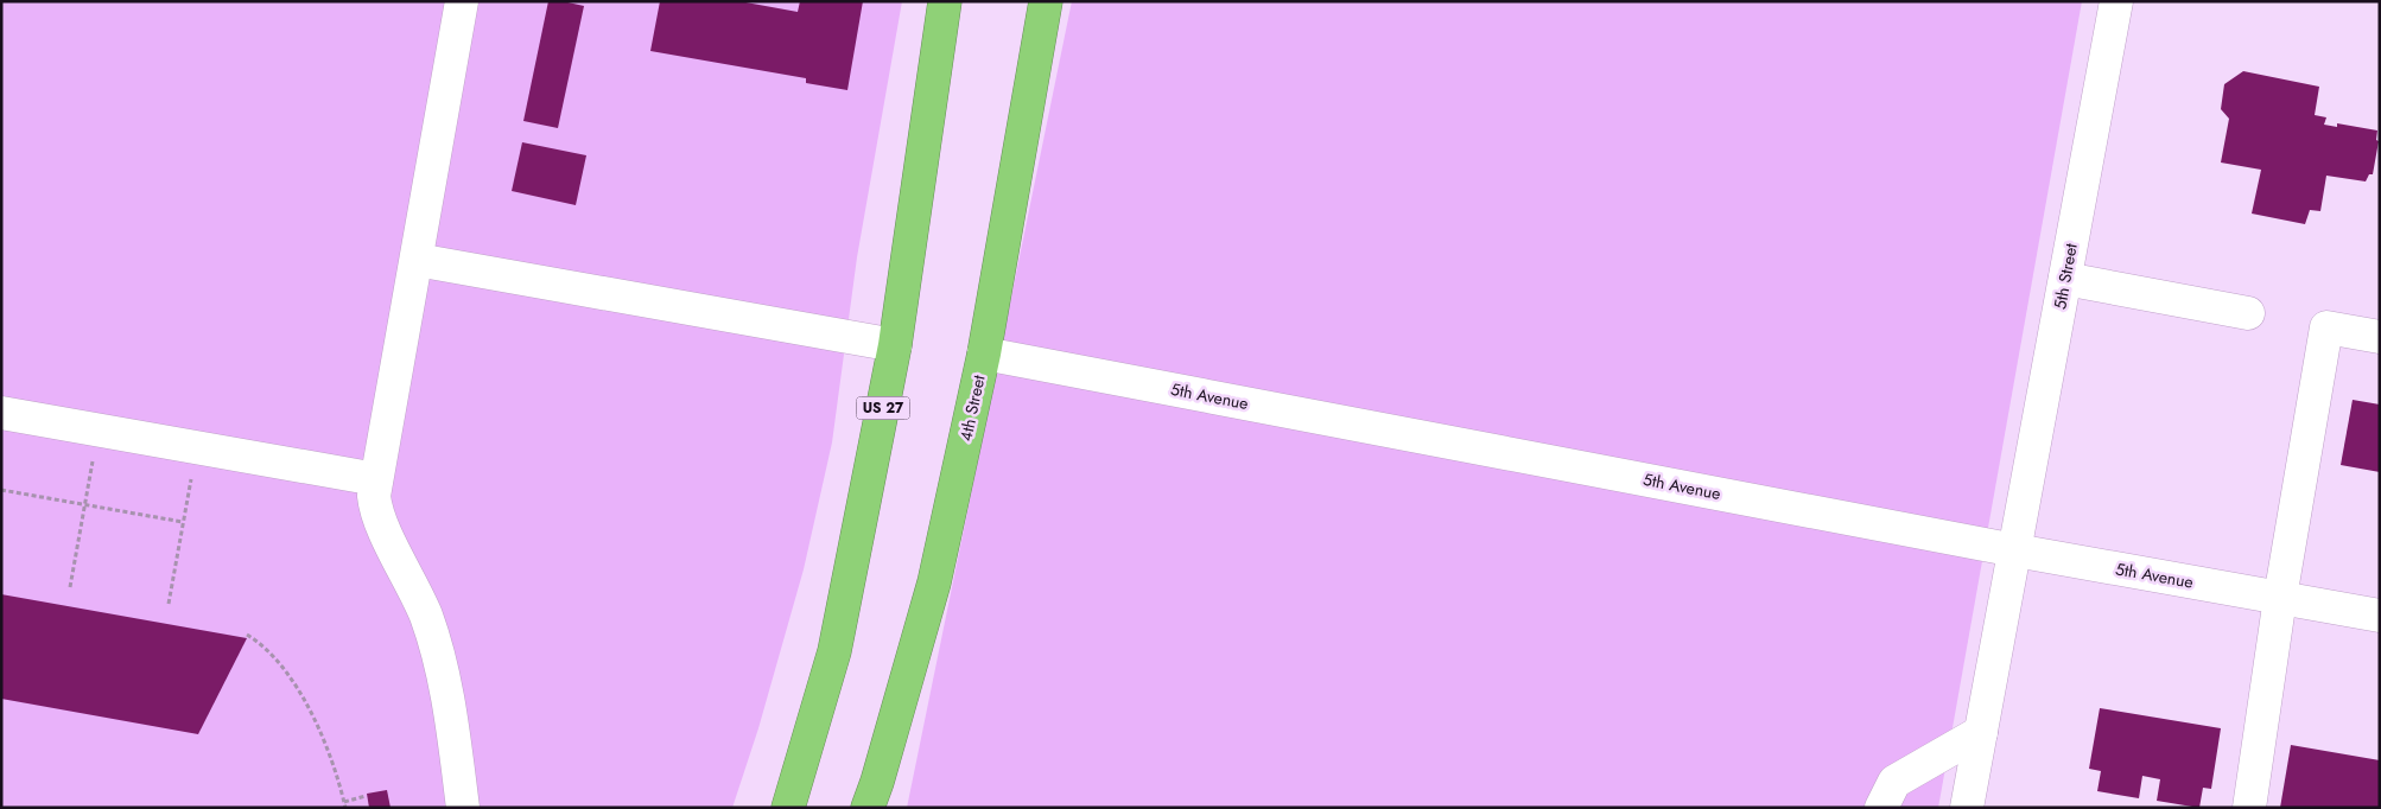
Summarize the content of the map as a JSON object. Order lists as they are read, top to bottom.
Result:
{
  "streets": {
    "highway": ["US 27", "4th Street"],
    "street": ["5th Street", "5th Avenue"]
  },
  "crossings": [
    ["5th Street", "5th Avenue"],
    ["5th Avenue", "4th Street"]
  ]
}
